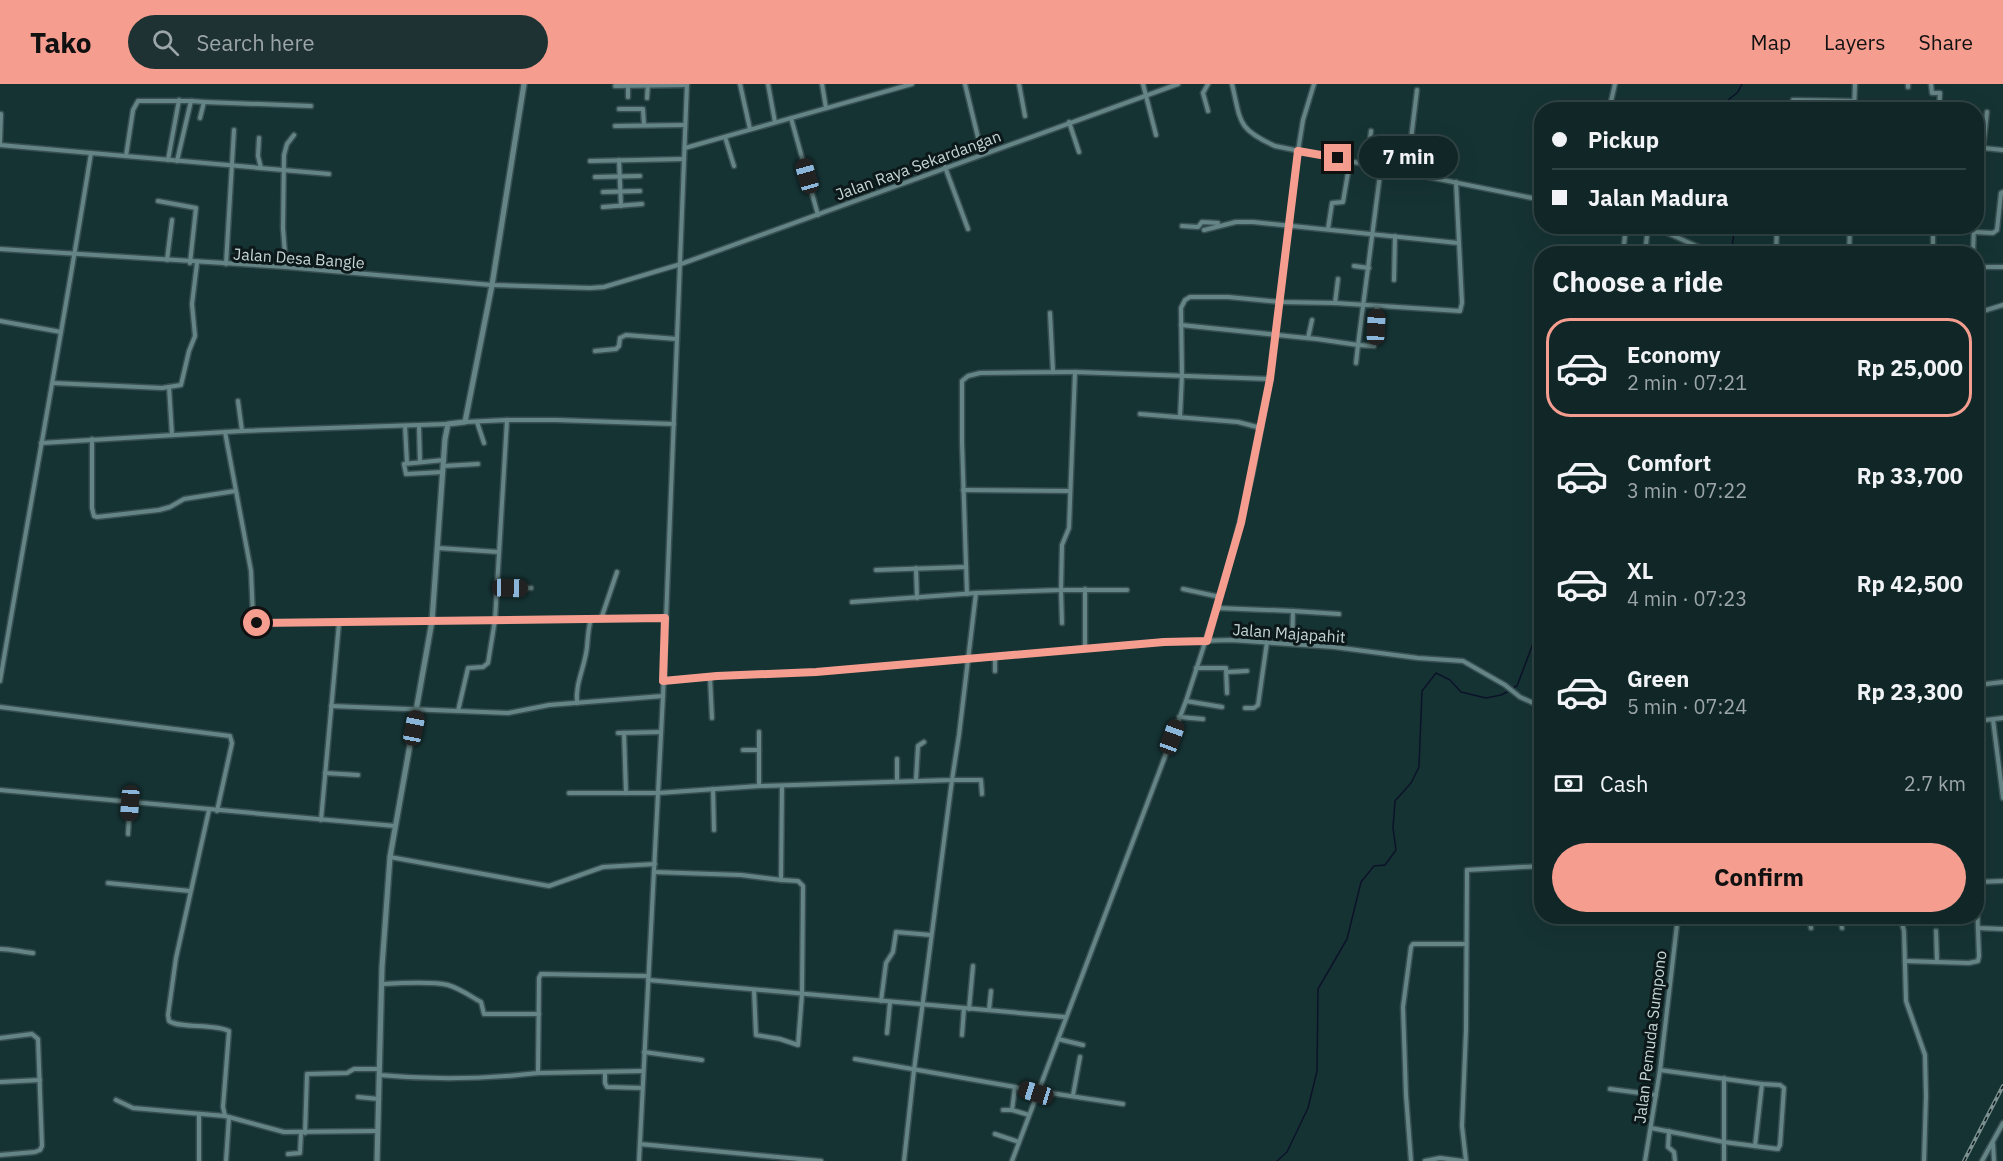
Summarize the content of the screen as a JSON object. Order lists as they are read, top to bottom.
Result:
{
  "streets": {
    "street": [
      "Jalan Raya Sekardangan",
      "Jalan Desa Bangle",
      "Jalan Majapahit",
      "Jalan Pemuda Sumpono"
    ]
  },
  "crossings": [
    ["Jalan Raya Sekardangan", "Jalan Desa Bangle"]
  ],
  "page": {
    "header": "Tako",
    "search": "Search here",
    "nav": ["Map", "Layers", "Share"],
    "banner": ["Pickup", "Jalan Madura"],
    "bubble": "7 min",
    "heading": "Choose a ride",
    "list": [
      {
        "name": "Economy",
        "note": "2 min · 07:21",
        "value": "Rp 25,000"
      },
      {
        "name": "Comfort",
        "note": "3 min · 07:22",
        "value": "Rp 33,700"
      },
      {
        "name": "XL",
        "note": "4 min · 07:23",
        "value": "Rp 42,500"
      },
      {
        "name": "Green",
        "note": "5 min · 07:24",
        "value": "Rp 23,300"
      }
    ],
    "pay": ["Cash", "2.7 km"],
    "buttons": "Confirm"
  }
}
